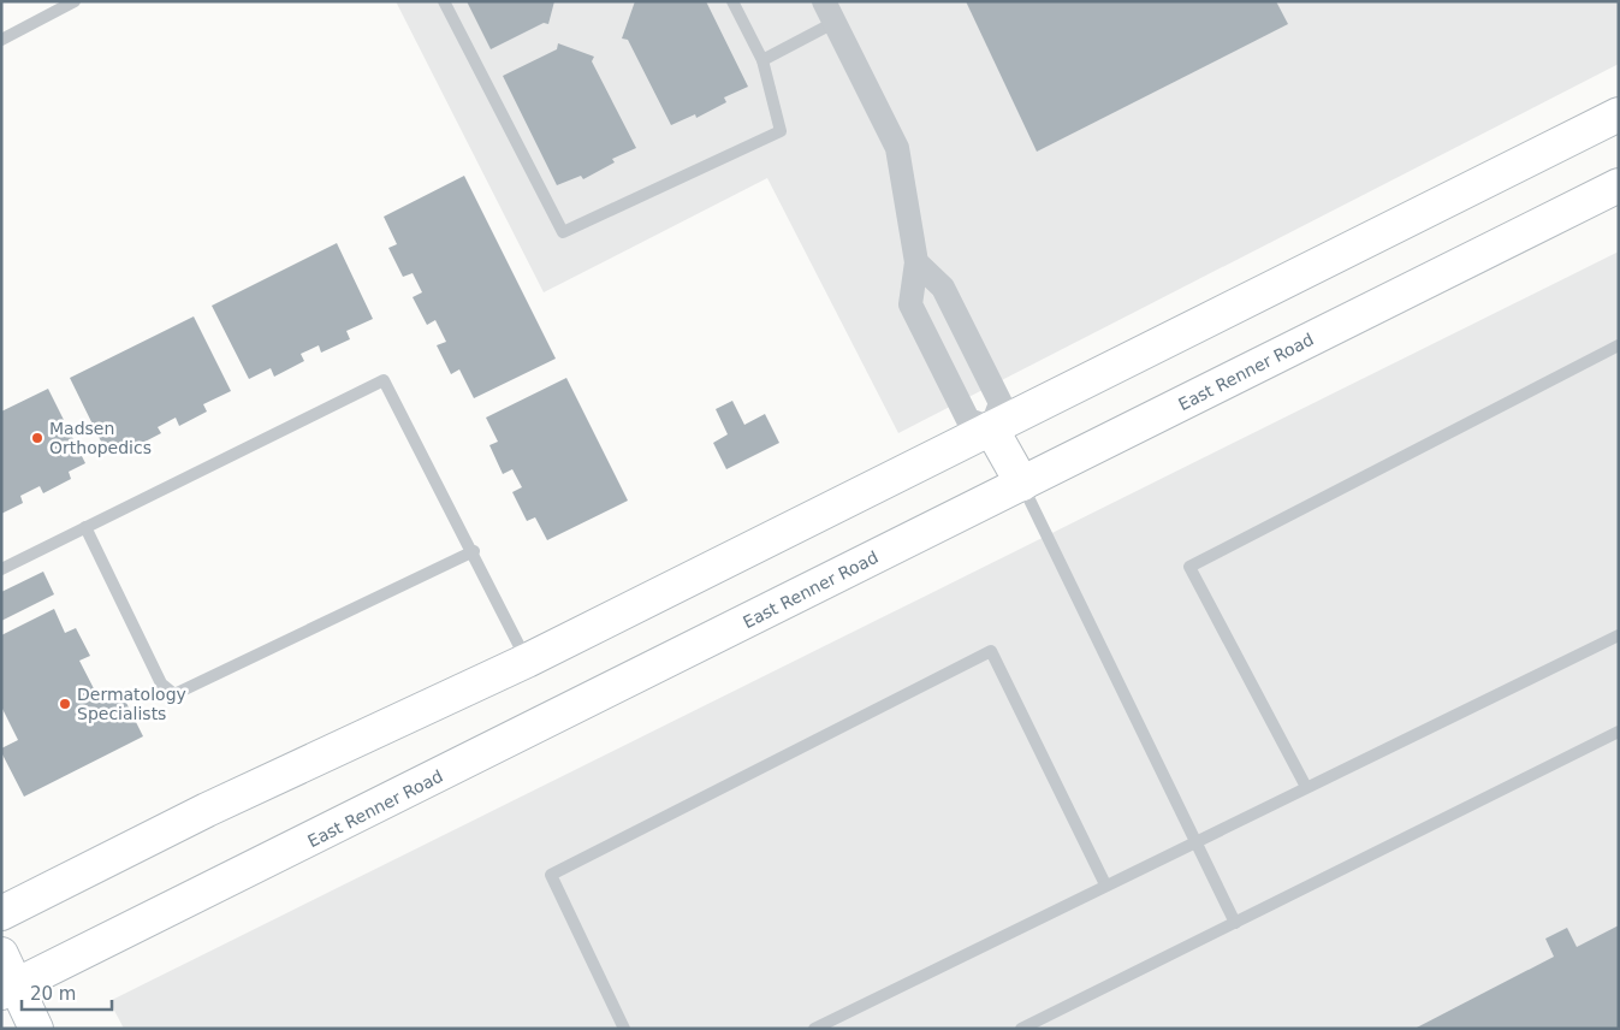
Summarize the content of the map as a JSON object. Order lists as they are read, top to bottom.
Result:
{
  "streets": {
    "main road": ["East Renner Road"]
  },
  "places": ["Madsen Orthopedics", "Dermatology Specialists"],
  "scale_bar": "20 m"
}
